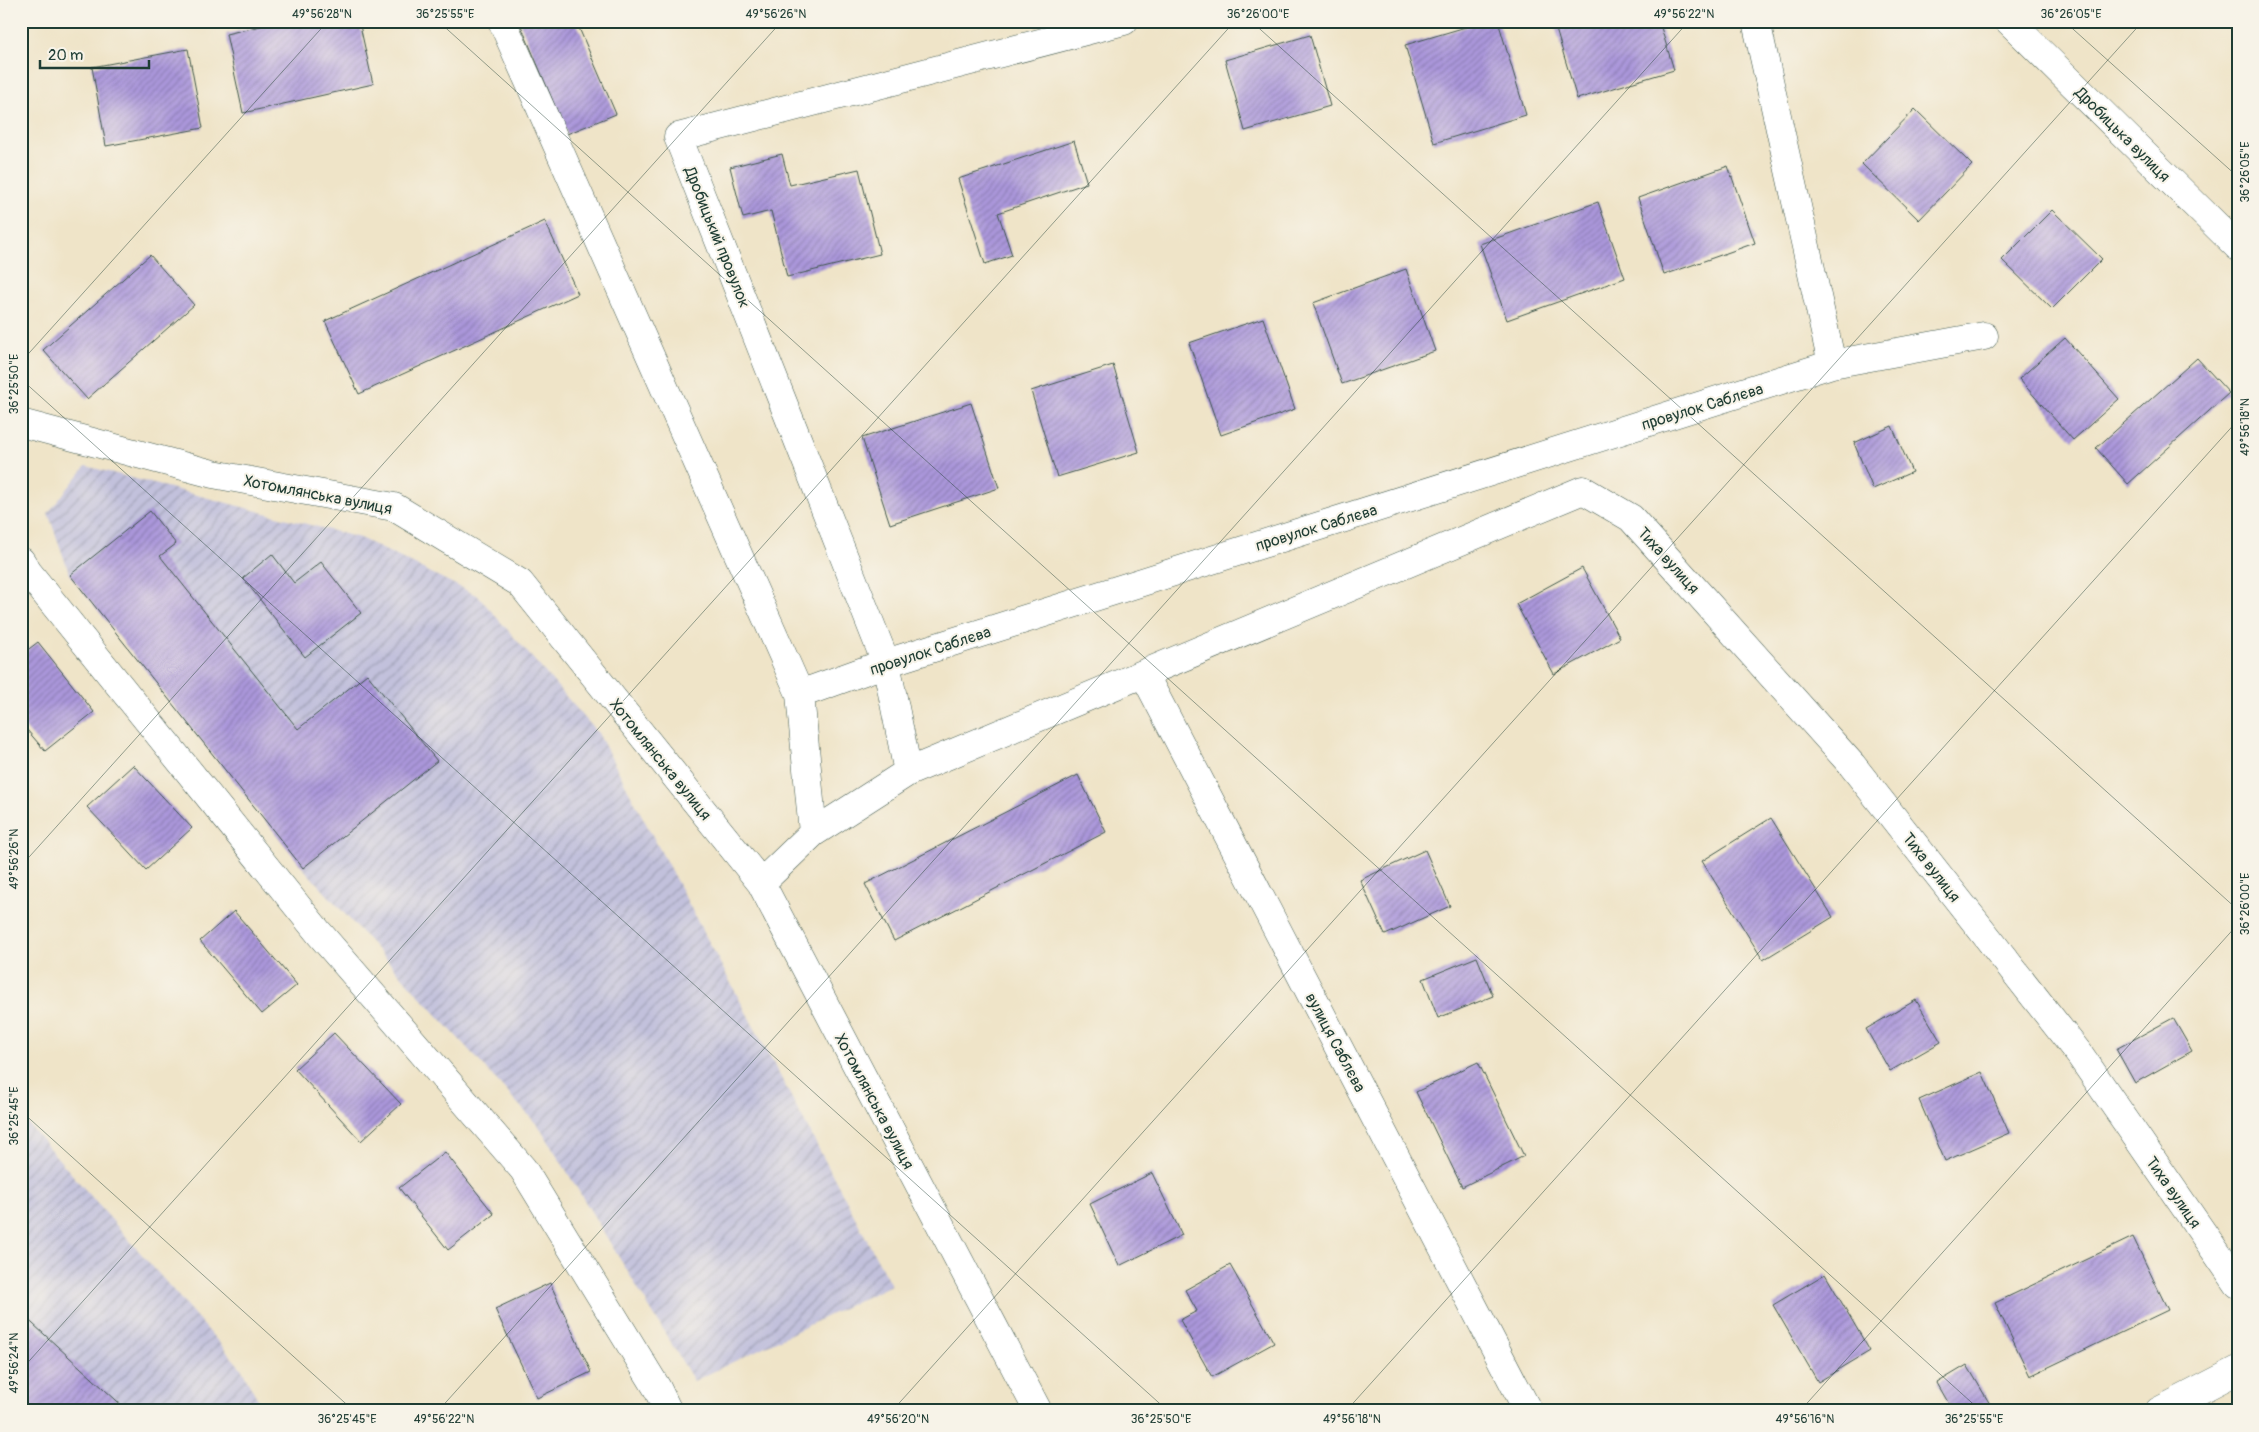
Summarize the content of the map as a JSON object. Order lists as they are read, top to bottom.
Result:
{
  "streets": {
    "street": [
      "Дробицька вулиця",
      "Дробицький провулок",
      "провулок Саблєва",
      "Хотомлянська вулиця",
      "Тиха вулиця",
      "вулиця Саблєва"
    ]
  },
  "crossings": [
    ["Дробицький провулок", "провулок Саблєва"],
    ["Тиха вулиця", "вулиця Саблєва"]
  ],
  "scale_bar": "20 m",
  "coordinates": [
    "49°56'28\"N",
    "36°25'55\"E",
    "49°56'26\"N",
    "36°26'00\"E",
    "49°56'22\"N",
    "36°26'05\"E",
    "36°25'50\"E",
    "49°56'18\"N",
    "36°25'45\"E",
    "49°56'24\"N",
    "49°56'20\"N",
    "49°56'16\"N"
  ]
}
